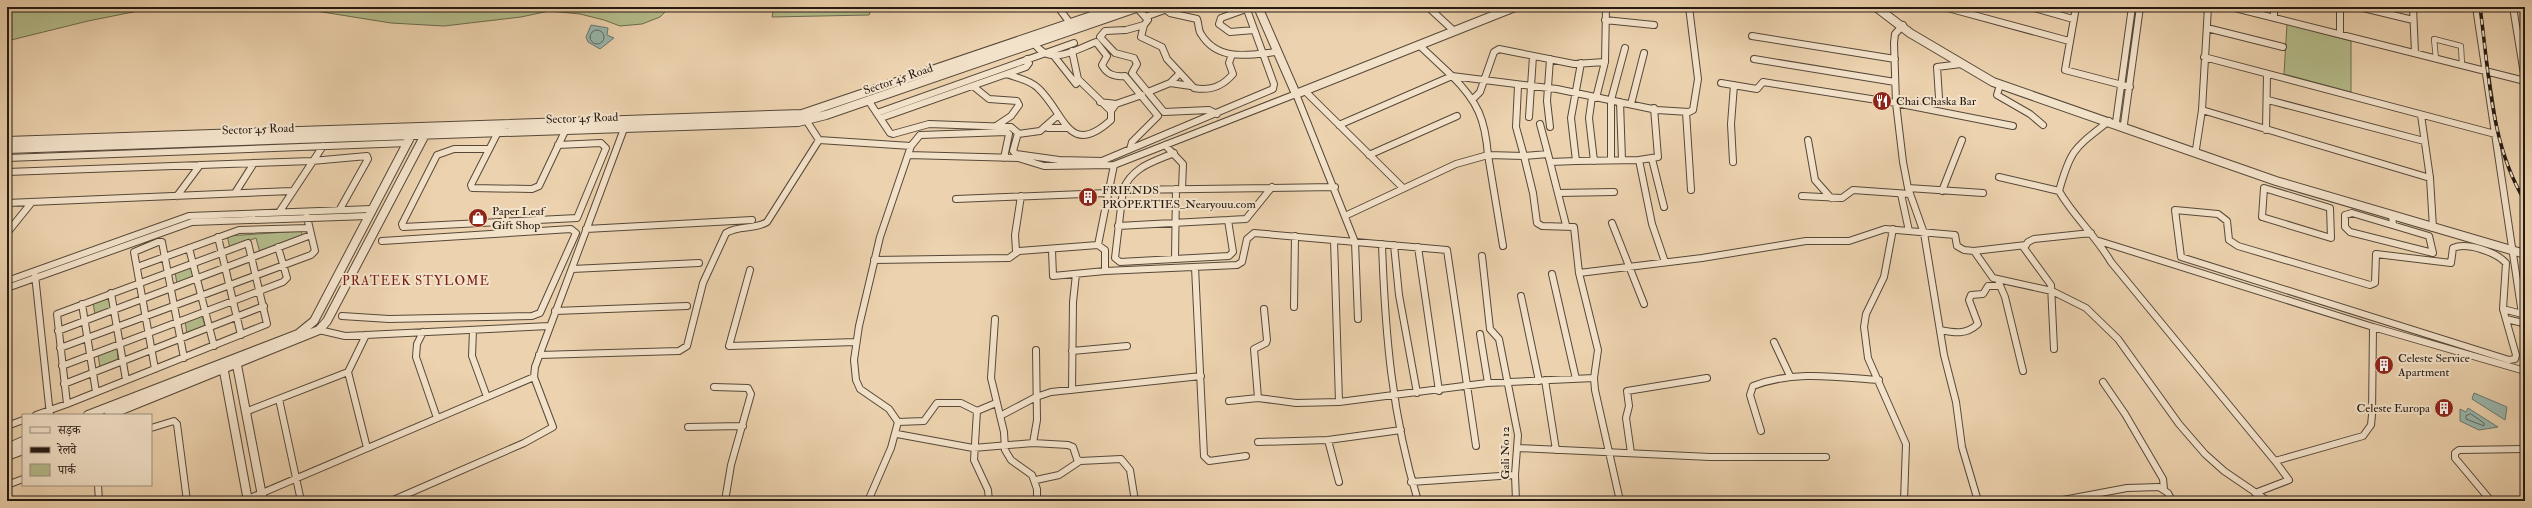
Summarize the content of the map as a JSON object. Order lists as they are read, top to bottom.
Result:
{
  "streets": {
    "street": ["Sector 45 Road", "Gali No 12"]
  },
  "districts": ["PRATEEK STYLOME"],
  "places": {
    "restaurant": ["Chai Chaska Bar"],
    "building": ["FRIENDS PROPERTIES_Nearyouu.com", "Celeste Service Apartment", "Celeste Europa"],
    "shop": ["Paper Leaf Gift Shop"]
  },
  "legend": ["सड़क", "रेलवे", "पार्क"]
}
